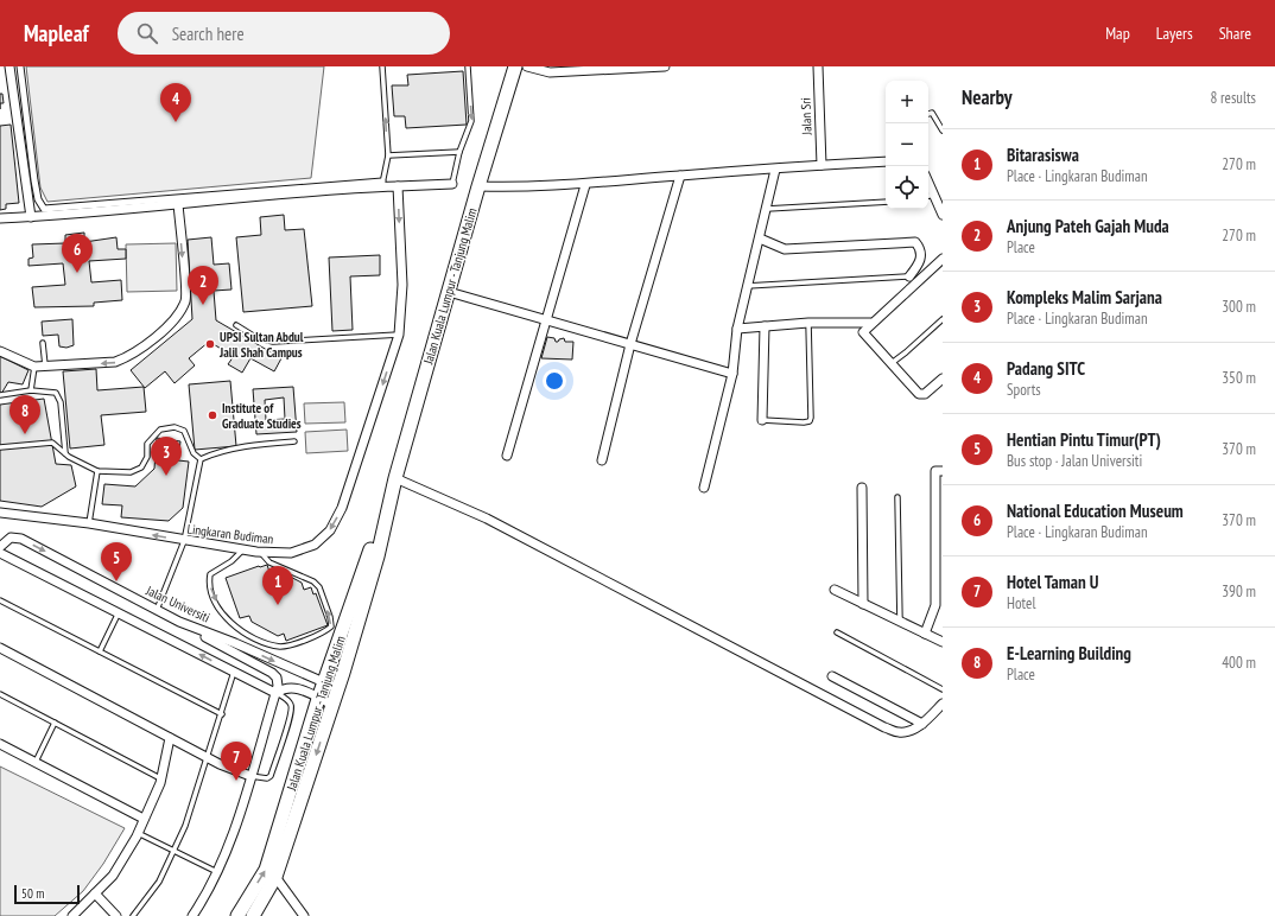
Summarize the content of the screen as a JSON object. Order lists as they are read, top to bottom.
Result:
{
  "streets": {
    "main road": ["Jalan Kuala Lumpur - Tanjung Malim"],
    "street": ["Jalan Sri", "Lingkaran Budiman", "Jalan Universiti"]
  },
  "crossings": [
    ["Jalan Kuala Lumpur - Tanjung Malim", "Jalan Universiti"]
  ],
  "places": ["UPSI Sultan Abdul Jalil Shah Campus", "Institute of Graduate Studies"],
  "scale_bar": "50 m",
  "page": {
    "header": "Mapleaf",
    "search": "Search here",
    "nav": ["Map", "Layers", "Share"],
    "heading": ["Nearby", "8 results"],
    "map_buttons": ["+", "−"],
    "pins": [
      "4",
      "6",
      "2",
      "8",
      "3",
      "5",
      "1",
      "7"
    ],
    "list": [
      {
        "mark": "1",
        "name": "Bitarasiswa",
        "note": "Place · Lingkaran Budiman",
        "value": "270 m"
      },
      {
        "mark": "2",
        "name": "Anjung Pateh Gajah Muda",
        "note": "Place",
        "value": "270 m"
      },
      {
        "mark": "3",
        "name": "Kompleks Malim Sarjana",
        "note": "Place · Lingkaran Budiman",
        "value": "300 m"
      },
      {
        "mark": "4",
        "name": "Padang SITC",
        "note": "Sports",
        "value": "350 m"
      },
      {
        "mark": "5",
        "name": "Hentian Pintu Timur(PT)",
        "note": "Bus stop · Jalan Universiti",
        "value": "370 m"
      },
      {
        "mark": "6",
        "name": "National Education Museum",
        "note": "Place · Lingkaran Budiman",
        "value": "370 m"
      },
      {
        "mark": "7",
        "name": "Hotel Taman U",
        "note": "Hotel",
        "value": "390 m"
      },
      {
        "mark": "8",
        "name": "E-Learning Building",
        "note": "Place",
        "value": "400 m"
      }
    ],
    "scale": "50 m"
  }
}
